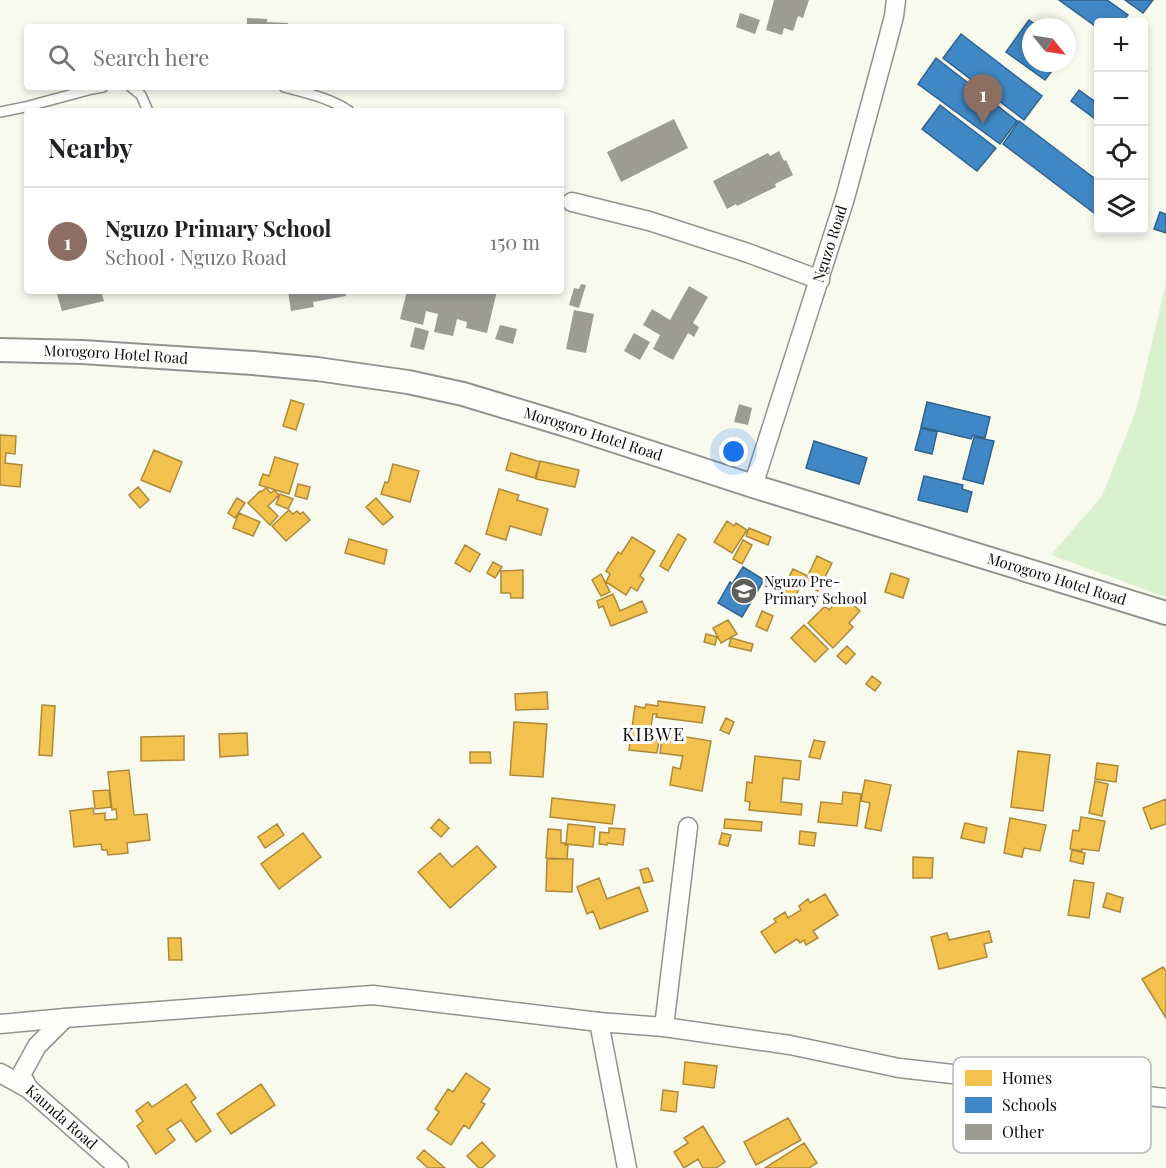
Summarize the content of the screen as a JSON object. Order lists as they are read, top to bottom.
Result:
{
  "streets": {
    "street": ["Nguzo Road", "Morogoro Hotel Road", "Kaunda Road"]
  },
  "crossings": [
    ["Nguzo Road", "Morogoro Hotel Road"]
  ],
  "districts": ["KIBWE"],
  "places": {
    "school or university": ["Nguzo Pre- Primary School"]
  },
  "legend": ["Homes", "Schools", "Other"],
  "north": "bottom right",
  "page": {
    "map_buttons": ["+", "−"],
    "search": "Search here",
    "pins": "1",
    "heading": "Nearby",
    "list": [
      {
        "mark": "1",
        "name": "Nguzo Primary School",
        "note": "School · Nguzo Road",
        "value": "150 m"
      }
    ]
  }
}
